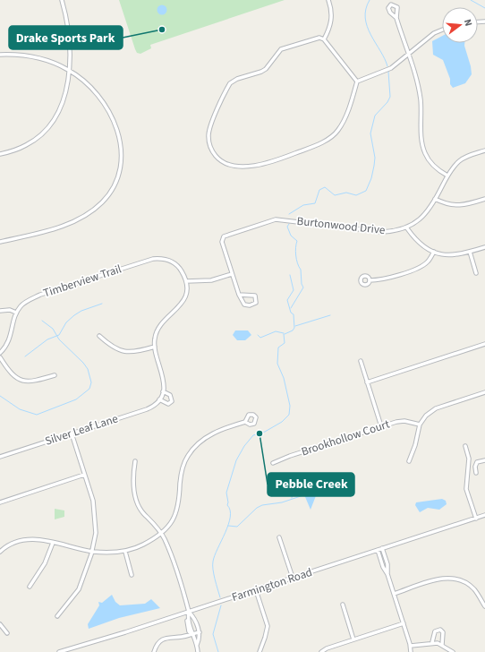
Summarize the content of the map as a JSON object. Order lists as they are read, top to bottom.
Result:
{
  "streets": {
    "street": [
      "Burtonwood Drive",
      "Timberview Trail",
      "Silver Leaf Lane",
      "Brookhollow Court",
      "Farmington Road"
    ]
  },
  "crossings": [
    ["Timberview Trail", "Silver Leaf Lane"]
  ],
  "places": ["Drake Sports Park", "Pebble Creek"],
  "north": "right"
}
